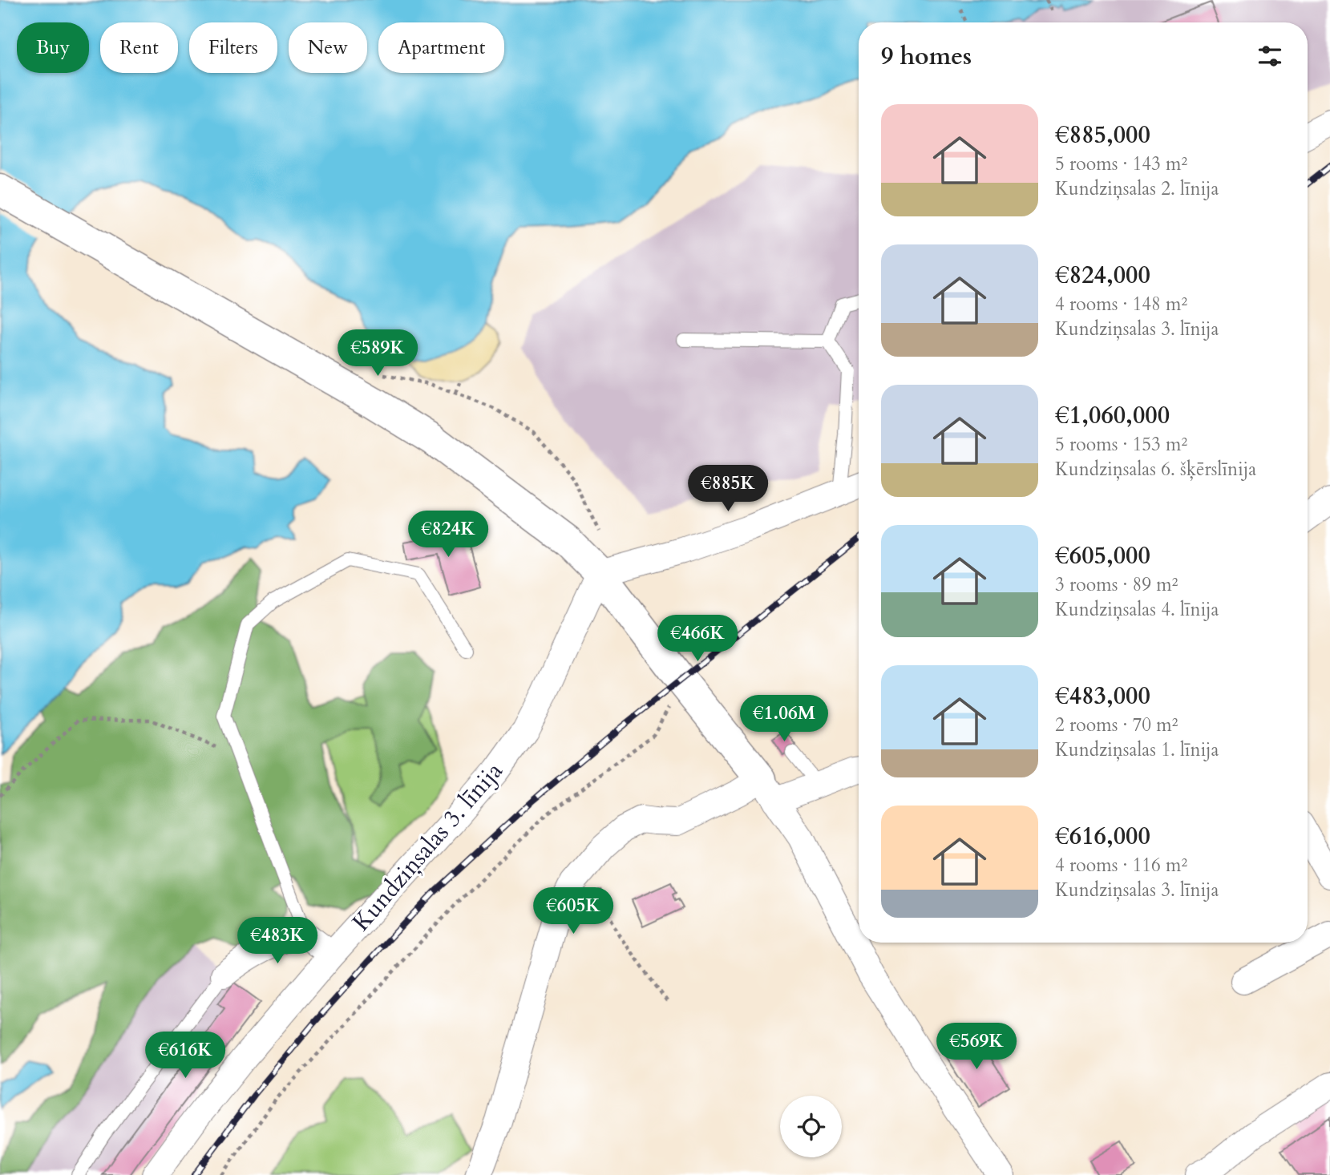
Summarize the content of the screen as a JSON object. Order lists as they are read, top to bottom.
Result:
{
  "streets": {
    "street": ["Kundziņsalas 3. līnija"]
  },
  "page": {
    "chip": [
      "Buy",
      "Rent",
      "Filters",
      "New",
      "Apartment"
    ],
    "heading": "9 homes",
    "list": [
      {
        "name": "€885,000",
        "note": "5 rooms · 143 m² · Kundziņsalas 2. līnija"
      },
      {
        "name": "€824,000",
        "note": "4 rooms · 148 m² · Kundziņsalas 3. līnija"
      },
      {
        "name": "€1,060,000",
        "note": "5 rooms · 153 m² · Kundziņsalas 6. šķērslīnija"
      },
      {
        "name": "€605,000",
        "note": "3 rooms · 89 m² · Kundziņsalas 4. līnija"
      },
      {
        "name": "€483,000",
        "note": "2 rooms · 70 m² · Kundziņsalas 1. līnija"
      },
      {
        "name": "€616,000",
        "note": "4 rooms · 116 m² · Kundziņsalas 3. līnija"
      }
    ],
    "price": [
      "€589K",
      "€885K",
      "€824K",
      "€466K",
      "€1.06M",
      "€605K",
      "€483K",
      "€569K",
      "€616K"
    ]
  }
}
